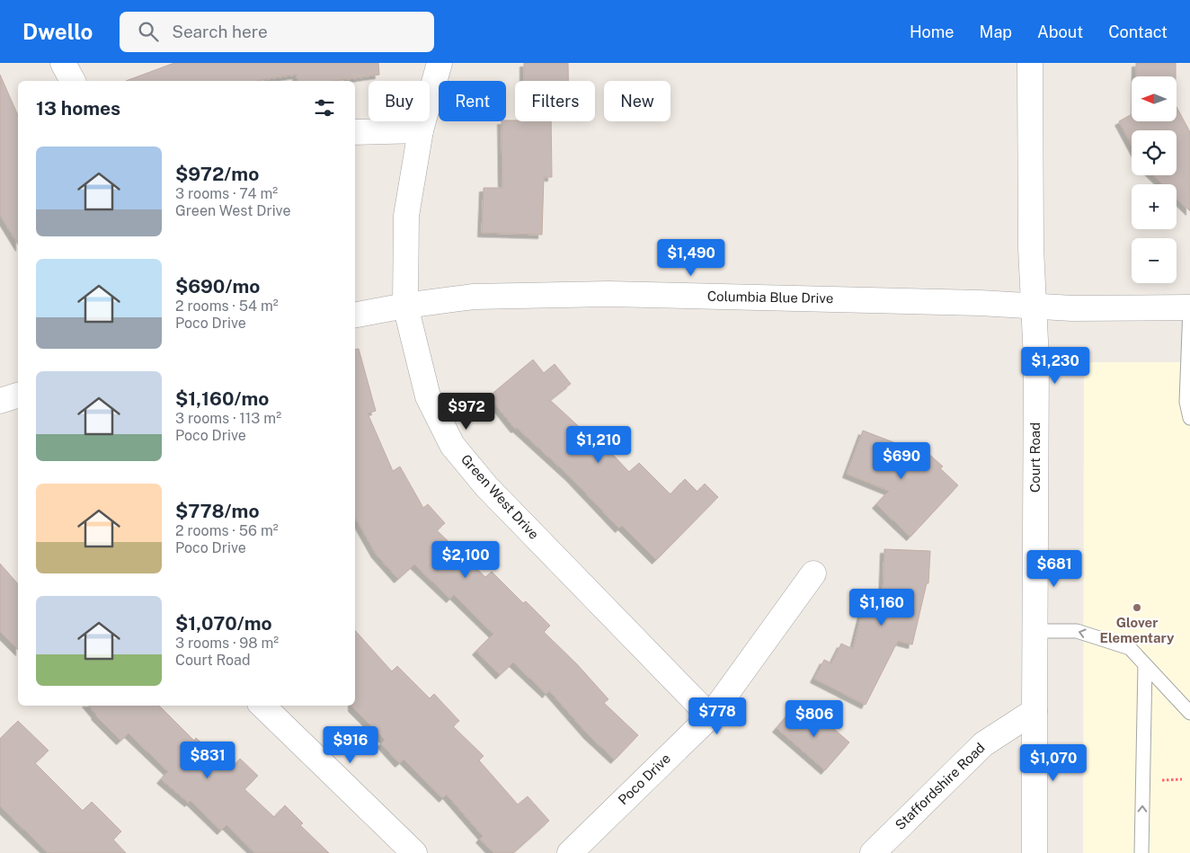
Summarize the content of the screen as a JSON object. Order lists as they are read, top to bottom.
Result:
{
  "streets": {
    "street": [
      "Columbia Blue Drive",
      "Court Road",
      "Green West Drive",
      "Poco Drive",
      "Staffordshire Road"
    ]
  },
  "crossings": [
    ["Columbia Blue Drive", "Court Road"],
    ["Columbia Blue Drive", "Green West Drive"],
    ["Court Road", "Staffordshire Road"],
    ["Green West Drive", "Poco Drive"]
  ],
  "places": ["Glover Elementary"],
  "north": "left",
  "page": {
    "header": "Dwello",
    "search": "Search here",
    "nav": [
      "Home",
      "Map",
      "About",
      "Contact"
    ],
    "map_buttons": ["+", "−"],
    "chip": [
      "Buy",
      "Rent",
      "Filters",
      "New"
    ],
    "heading": "13 homes",
    "list": [
      {
        "name": "$972/mo",
        "note": "3 rooms · 74 m² · Green West Drive"
      },
      {
        "name": "$690/mo",
        "note": "2 rooms · 54 m² · Poco Drive"
      },
      {
        "name": "$1,160/mo",
        "note": "3 rooms · 113 m² · Poco Drive"
      },
      {
        "name": "$778/mo",
        "note": "2 rooms · 56 m² · Poco Drive"
      },
      {
        "name": "$1,070/mo",
        "note": "3 rooms · 98 m² · Court Road"
      }
    ],
    "price": [
      "$1,490",
      "$1,230",
      "$972",
      "$1,210",
      "$690",
      "$2,100",
      "$681",
      "$1,160",
      "$778",
      "$806",
      "$916",
      "$831",
      "$1,070"
    ]
  }
}
